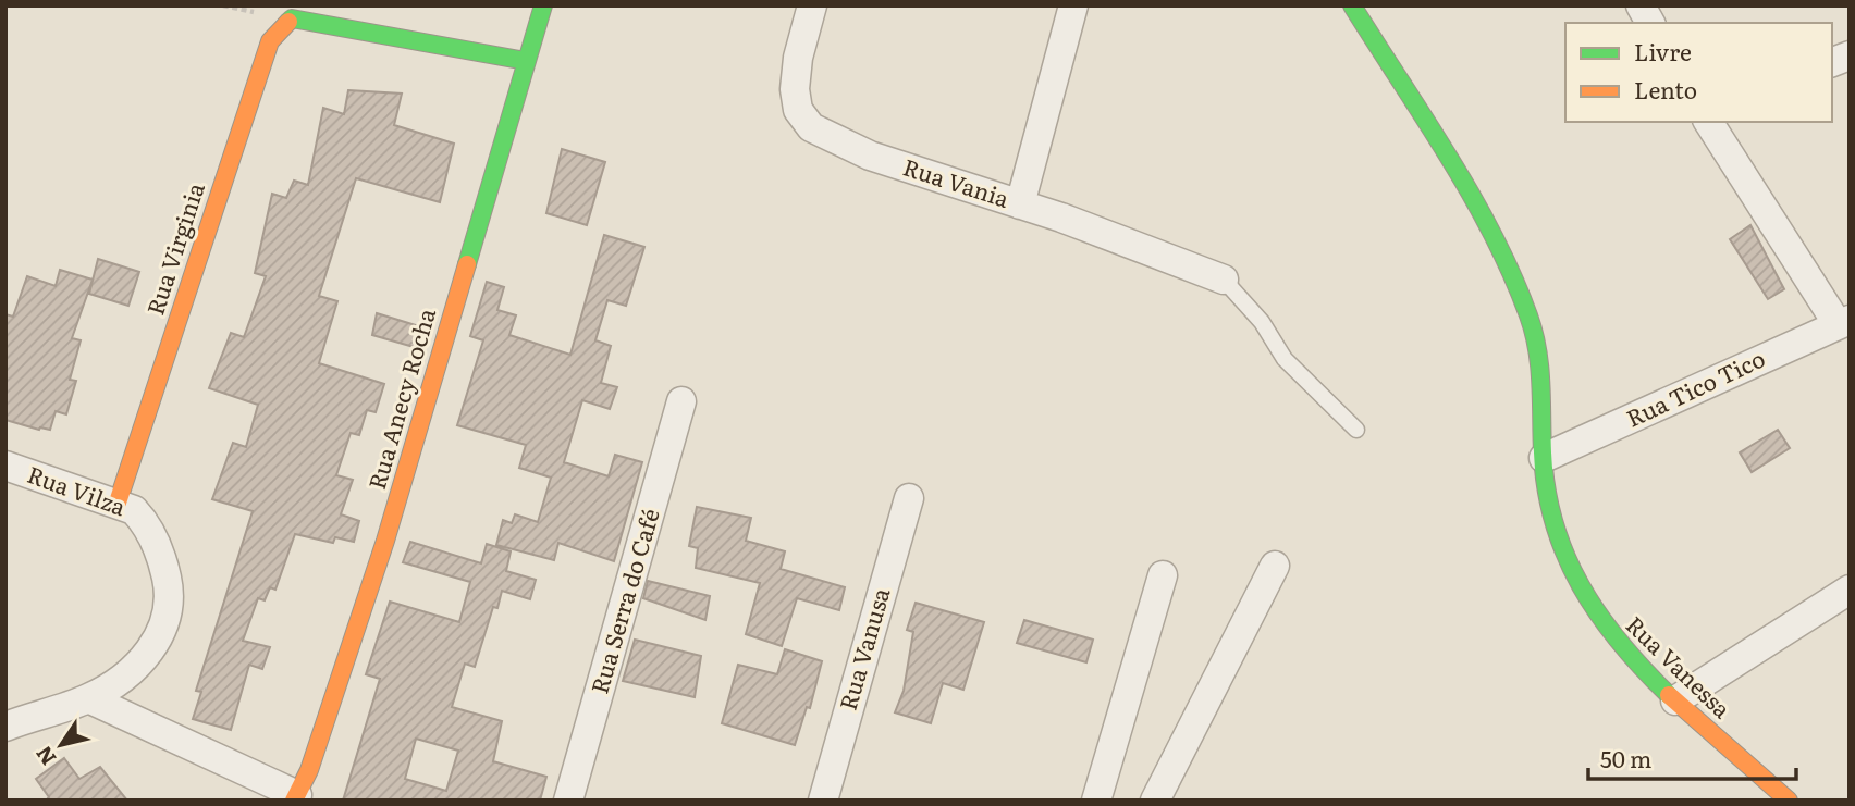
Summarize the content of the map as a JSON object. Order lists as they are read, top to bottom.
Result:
{
  "streets": {
    "street": [
      "Rua Vania",
      "Rua Virginia",
      "Rua Tico Tico",
      "Rua Anecy Rocha",
      "Rua Vilza",
      "Rua Serra do Café",
      "Rua Vanusa",
      "Rua Vanessa"
    ]
  },
  "crossings": [
    ["Rua Virginia", "Rua Anecy Rocha"],
    ["Rua Virginia", "Rua Vilza"],
    ["Rua Tico Tico", "Rua Vanessa"]
  ],
  "legend": ["Livre", "Lento"],
  "scale_bar": "50 m",
  "north": "bottom left"
}
